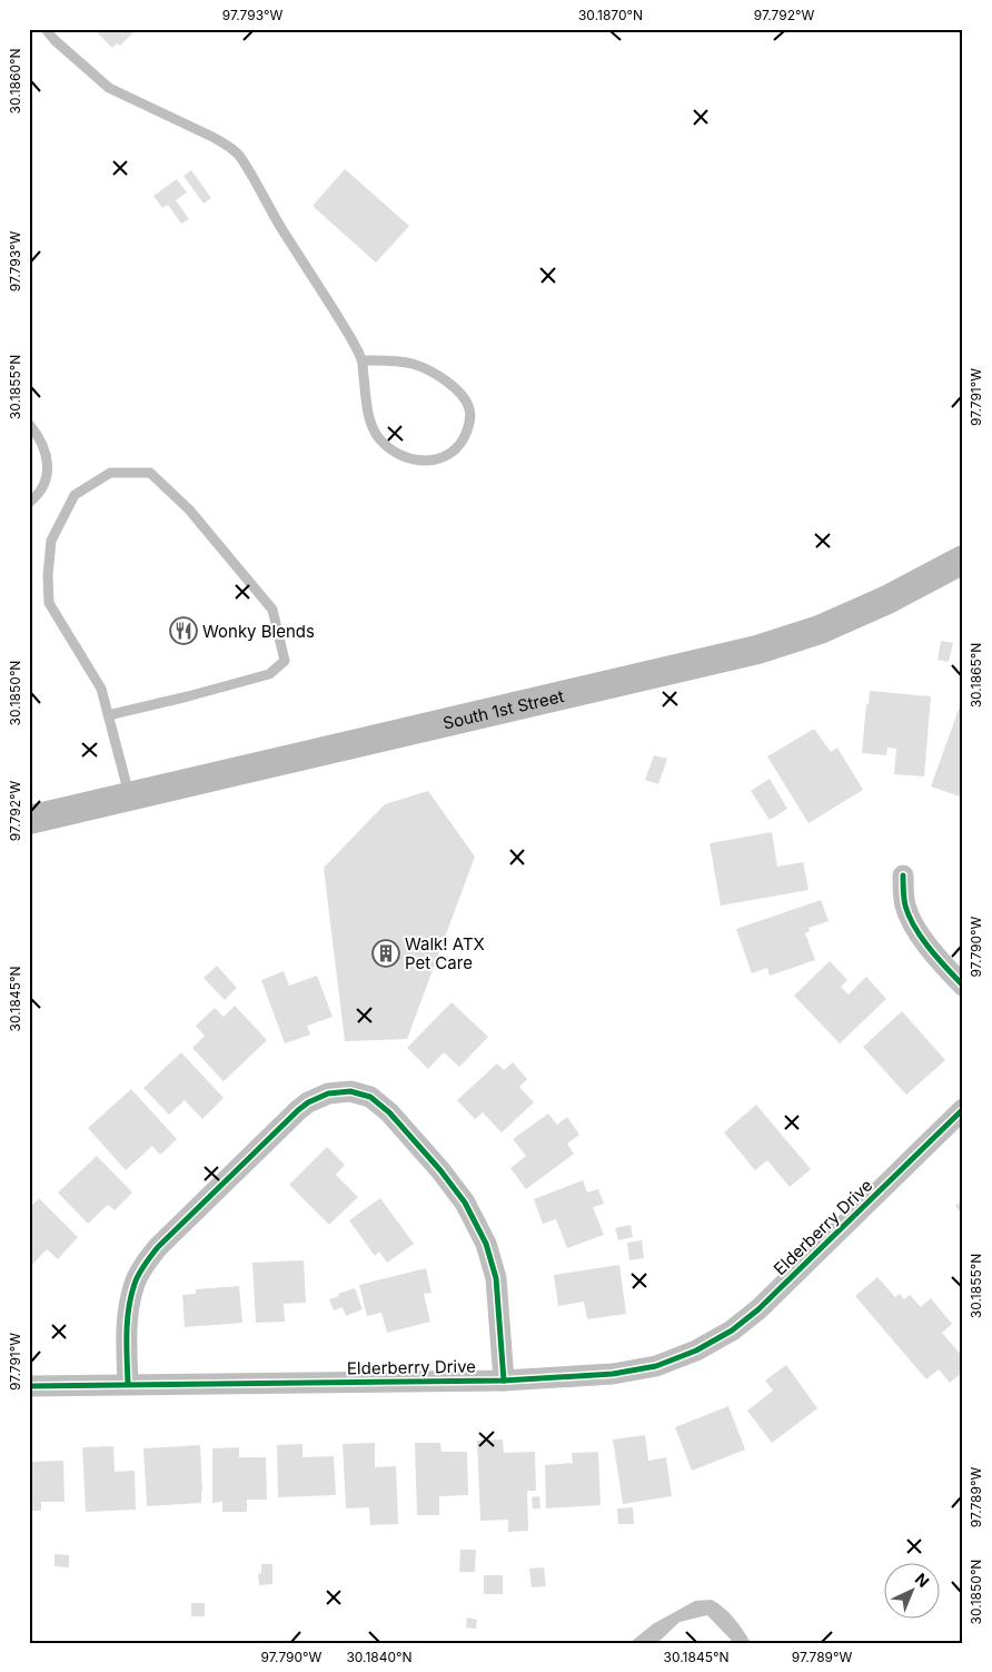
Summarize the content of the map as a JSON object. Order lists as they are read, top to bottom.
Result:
{
  "streets": {
    "main road": ["South 1st Street"],
    "street": ["Elderberry Drive"]
  },
  "places": {
    "restaurant": ["Wonky Blends"],
    "building": ["Walk! ATX Pet Care"]
  },
  "north": "top right",
  "coordinates": [
    "97.793°W",
    "30.1870°N",
    "97.792°W",
    "30.1860°N",
    "30.1855°N",
    "97.791°W",
    "30.1865°N",
    "30.1850°N",
    "97.790°W",
    "30.1845°N",
    "97.789°W",
    "30.1840°N"
  ]
}
